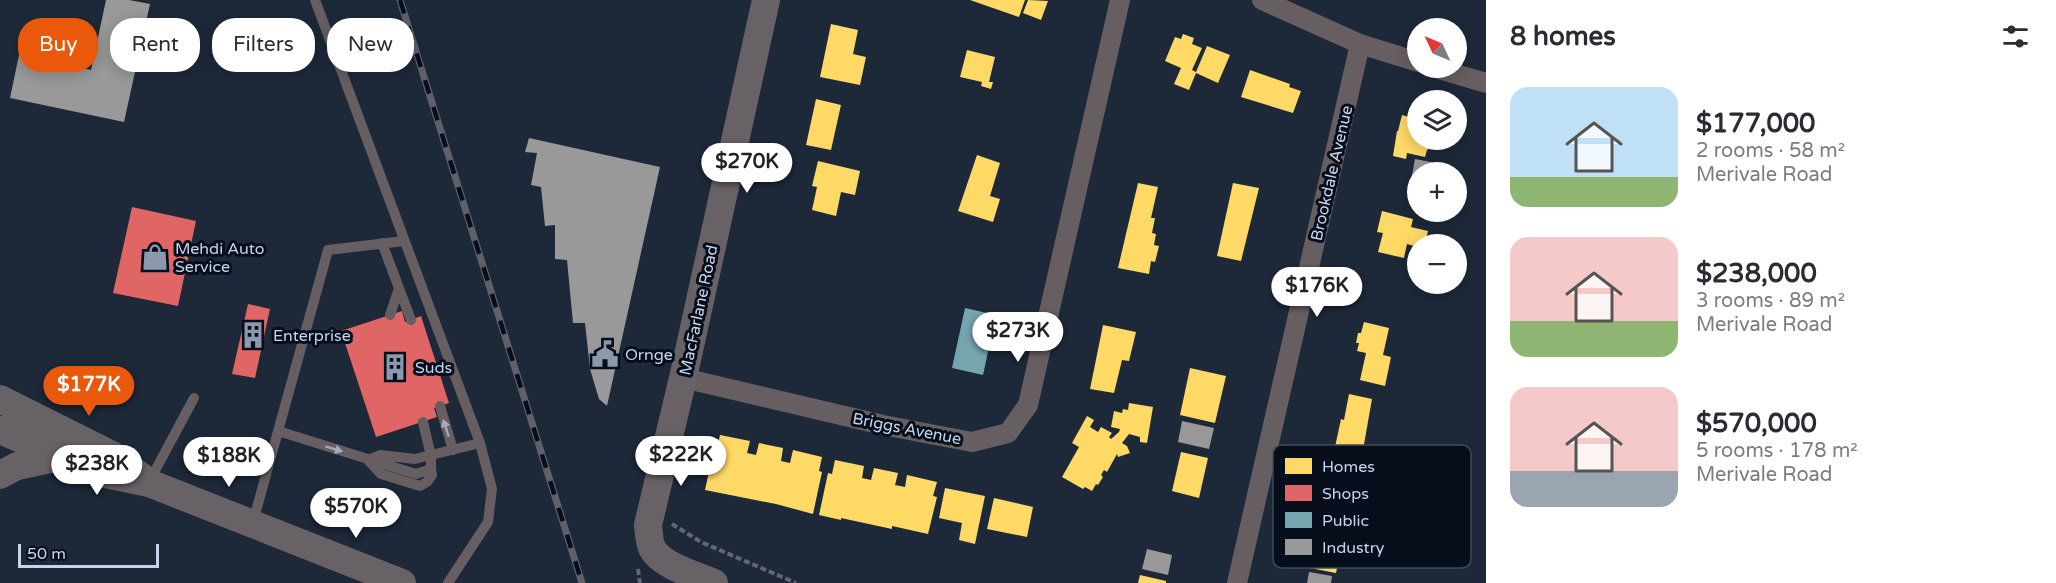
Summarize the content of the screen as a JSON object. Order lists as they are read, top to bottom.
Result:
{
  "streets": {
    "main road": ["MacFarlane Road"],
    "street": ["Brookdale Avenue", "Briggs Avenue"]
  },
  "crossings": [
    ["MacFarlane Road", "Briggs Avenue"]
  ],
  "places": {
    "shop": ["Mehdi Auto Service"],
    "building": ["Enterprise", "Suds"],
    "public building": ["Ornge"]
  },
  "legend": [
    "Homes",
    "Shops",
    "Public",
    "Industry"
  ],
  "scale_bar": "50 m",
  "north": "top left",
  "page": {
    "heading": "8 homes",
    "map_buttons": ["+", "−"],
    "chip": [
      "Buy",
      "Rent",
      "Filters",
      "New"
    ],
    "list": [
      {
        "name": "$177,000",
        "note": "2 rooms · 58 m² · Merivale Road"
      },
      {
        "name": "$238,000",
        "note": "3 rooms · 89 m² · Merivale Road"
      },
      {
        "name": "$570,000",
        "note": "5 rooms · 178 m² · Merivale Road"
      }
    ],
    "price": [
      "$270K",
      "$176K",
      "$273K",
      "$177K",
      "$222K",
      "$188K",
      "$238K",
      "$570K"
    ],
    "scale": "50 m"
  }
}
